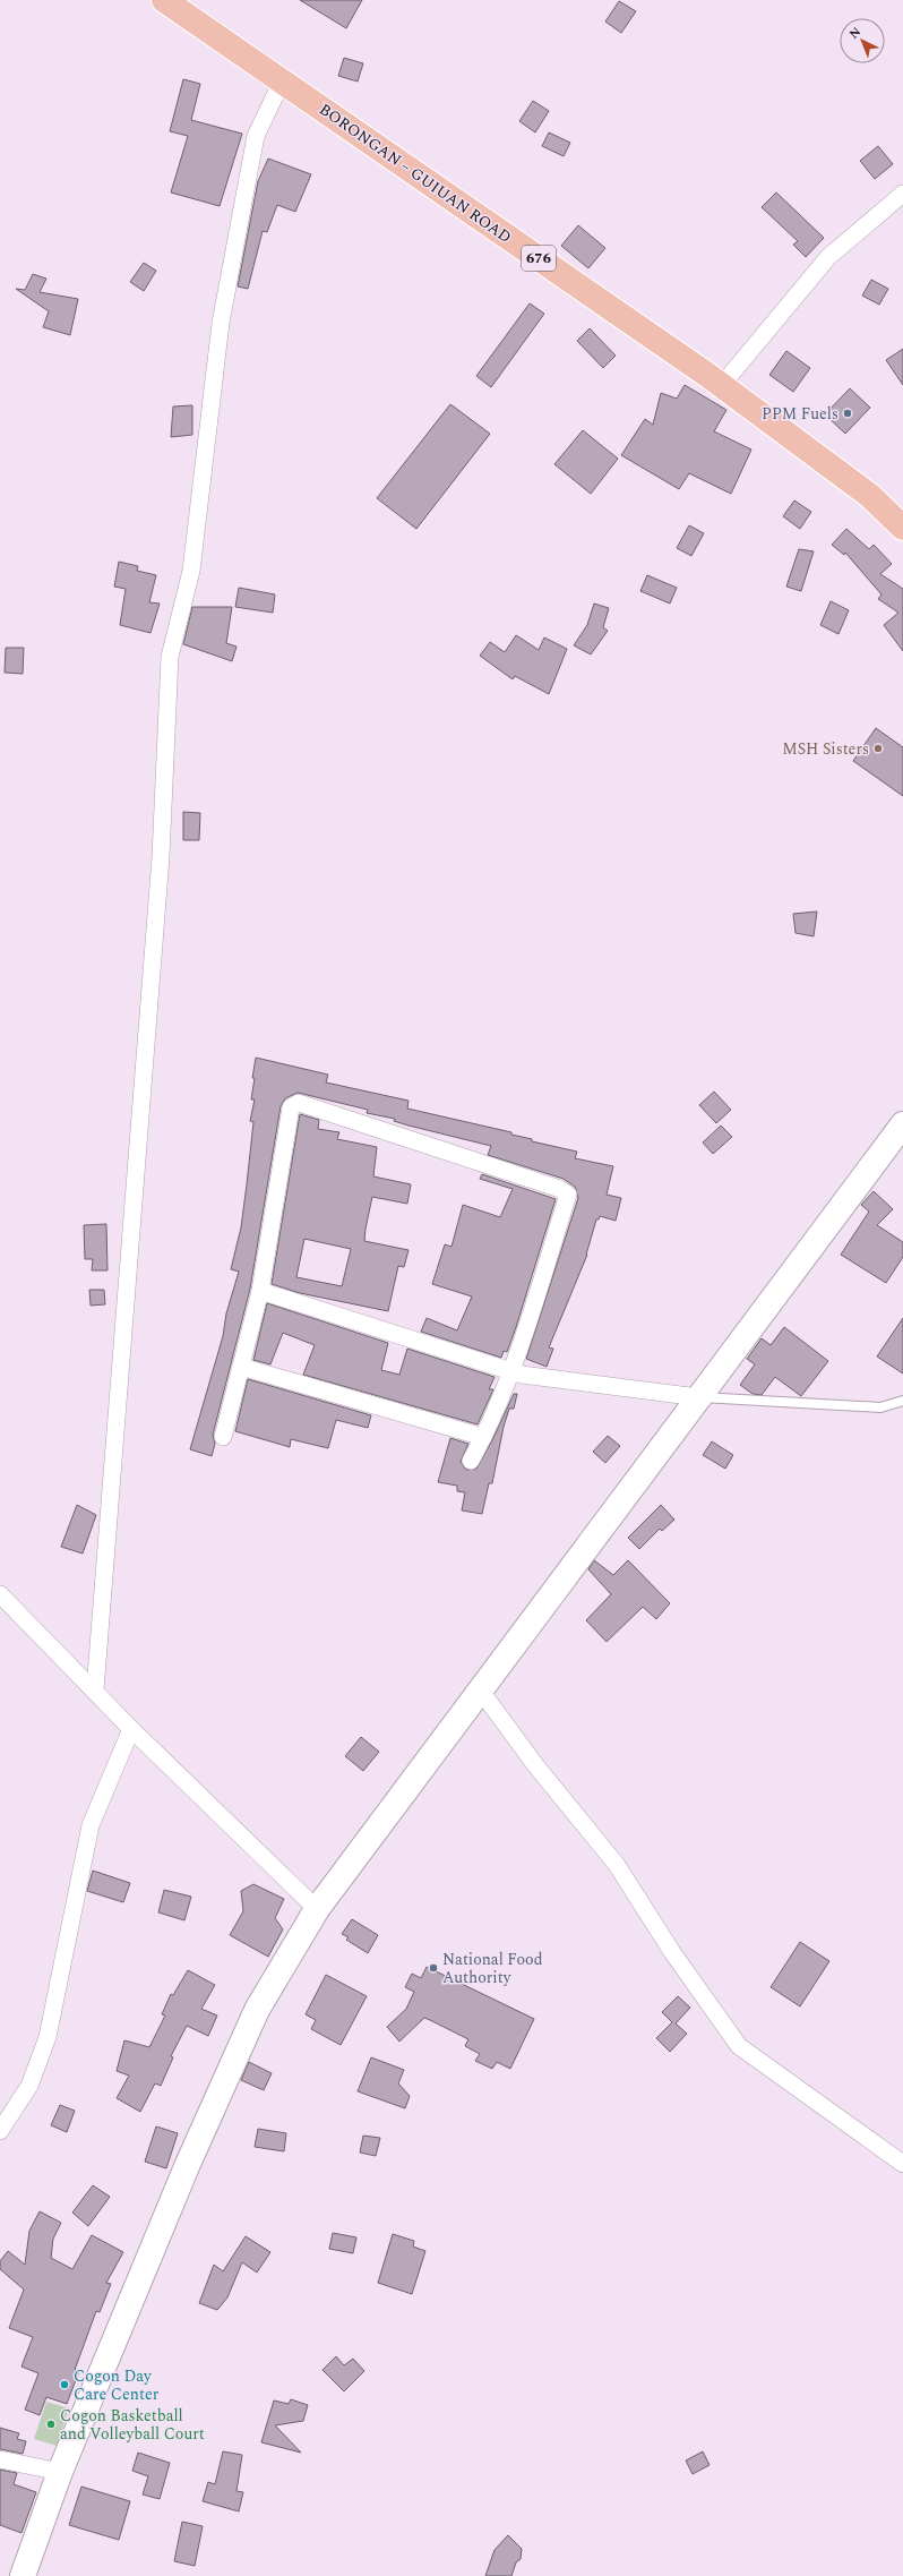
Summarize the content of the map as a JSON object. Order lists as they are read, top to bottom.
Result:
{
  "streets": {
    "main road": ["BORONGAN – GUIUAN ROAD", "676"]
  },
  "places": [
    "PPM Fuels",
    "MSH Sisters",
    "National Food Authority",
    "Cogon Day Care Center",
    "Cogon Basketball and Volleyball Court"
  ],
  "north": "top left"
}
